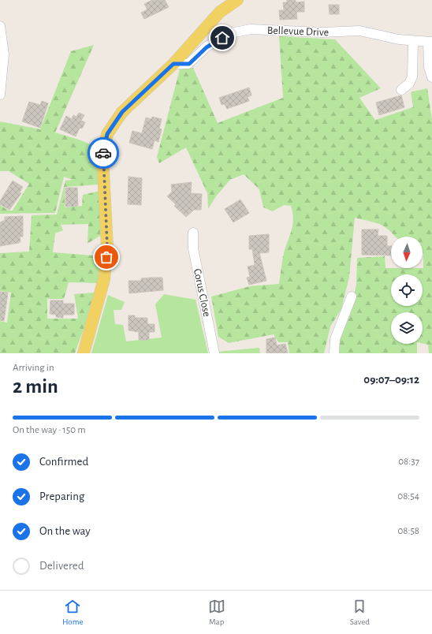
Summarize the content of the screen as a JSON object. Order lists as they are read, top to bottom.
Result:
{
  "streets": {
    "street": ["Bellevue Drive", "Corus Close"]
  },
  "north": "bottom",
  "page": {
    "heading": ["2 min", "Arriving in", "09:07–09:12"],
    "bar": "On the way · 150 m",
    "list": [
      ["Confirmed", "08:37"],
      ["Preparing", "08:54"],
      ["On the way", "08:58"],
      "Delivered"
    ],
    "tabs": ["Home", "Map", "Saved"]
  }
}
